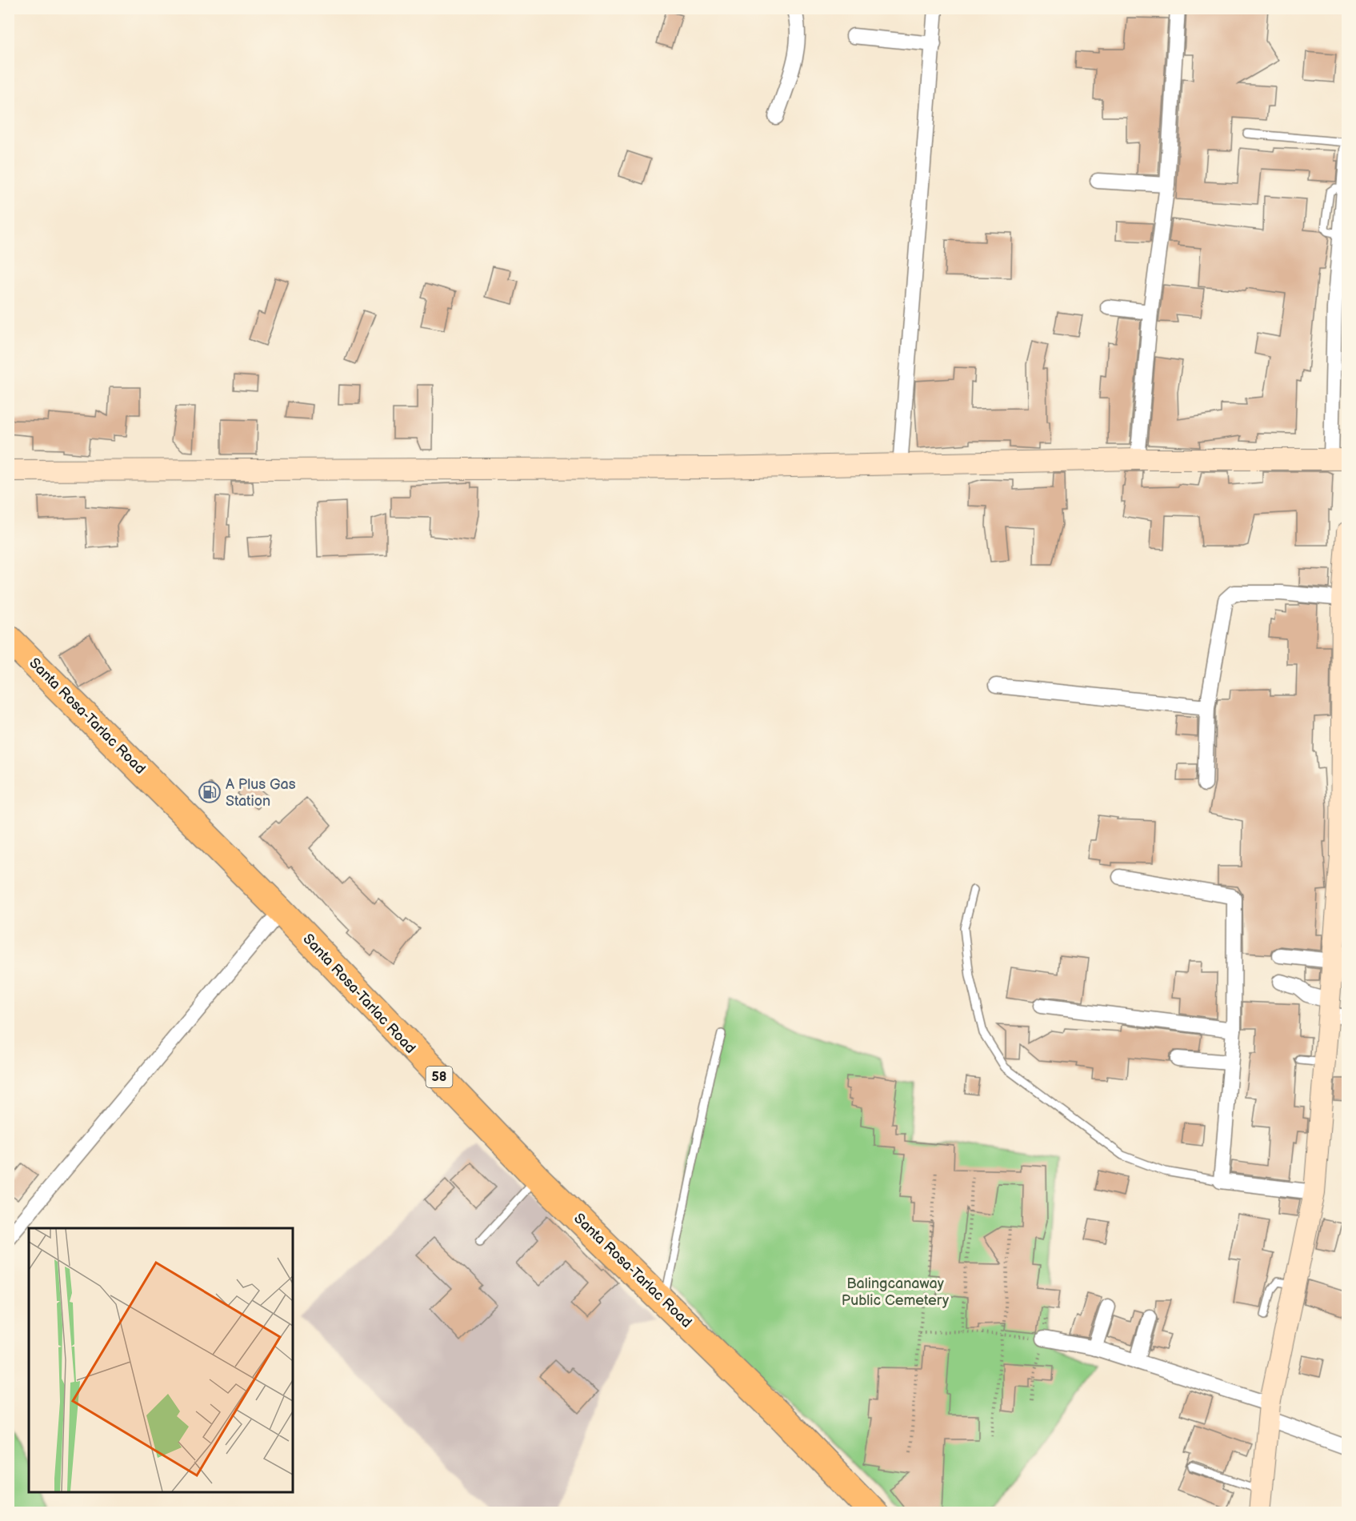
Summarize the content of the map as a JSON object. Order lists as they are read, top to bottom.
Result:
{
  "streets": {
    "highway": ["Santa Rosa-Tarlac Road", "58"]
  },
  "parks": ["Balingcanaway Public Cemetery"],
  "places": {
    "fuel station": ["A Plus Gas Station"]
  }
}
